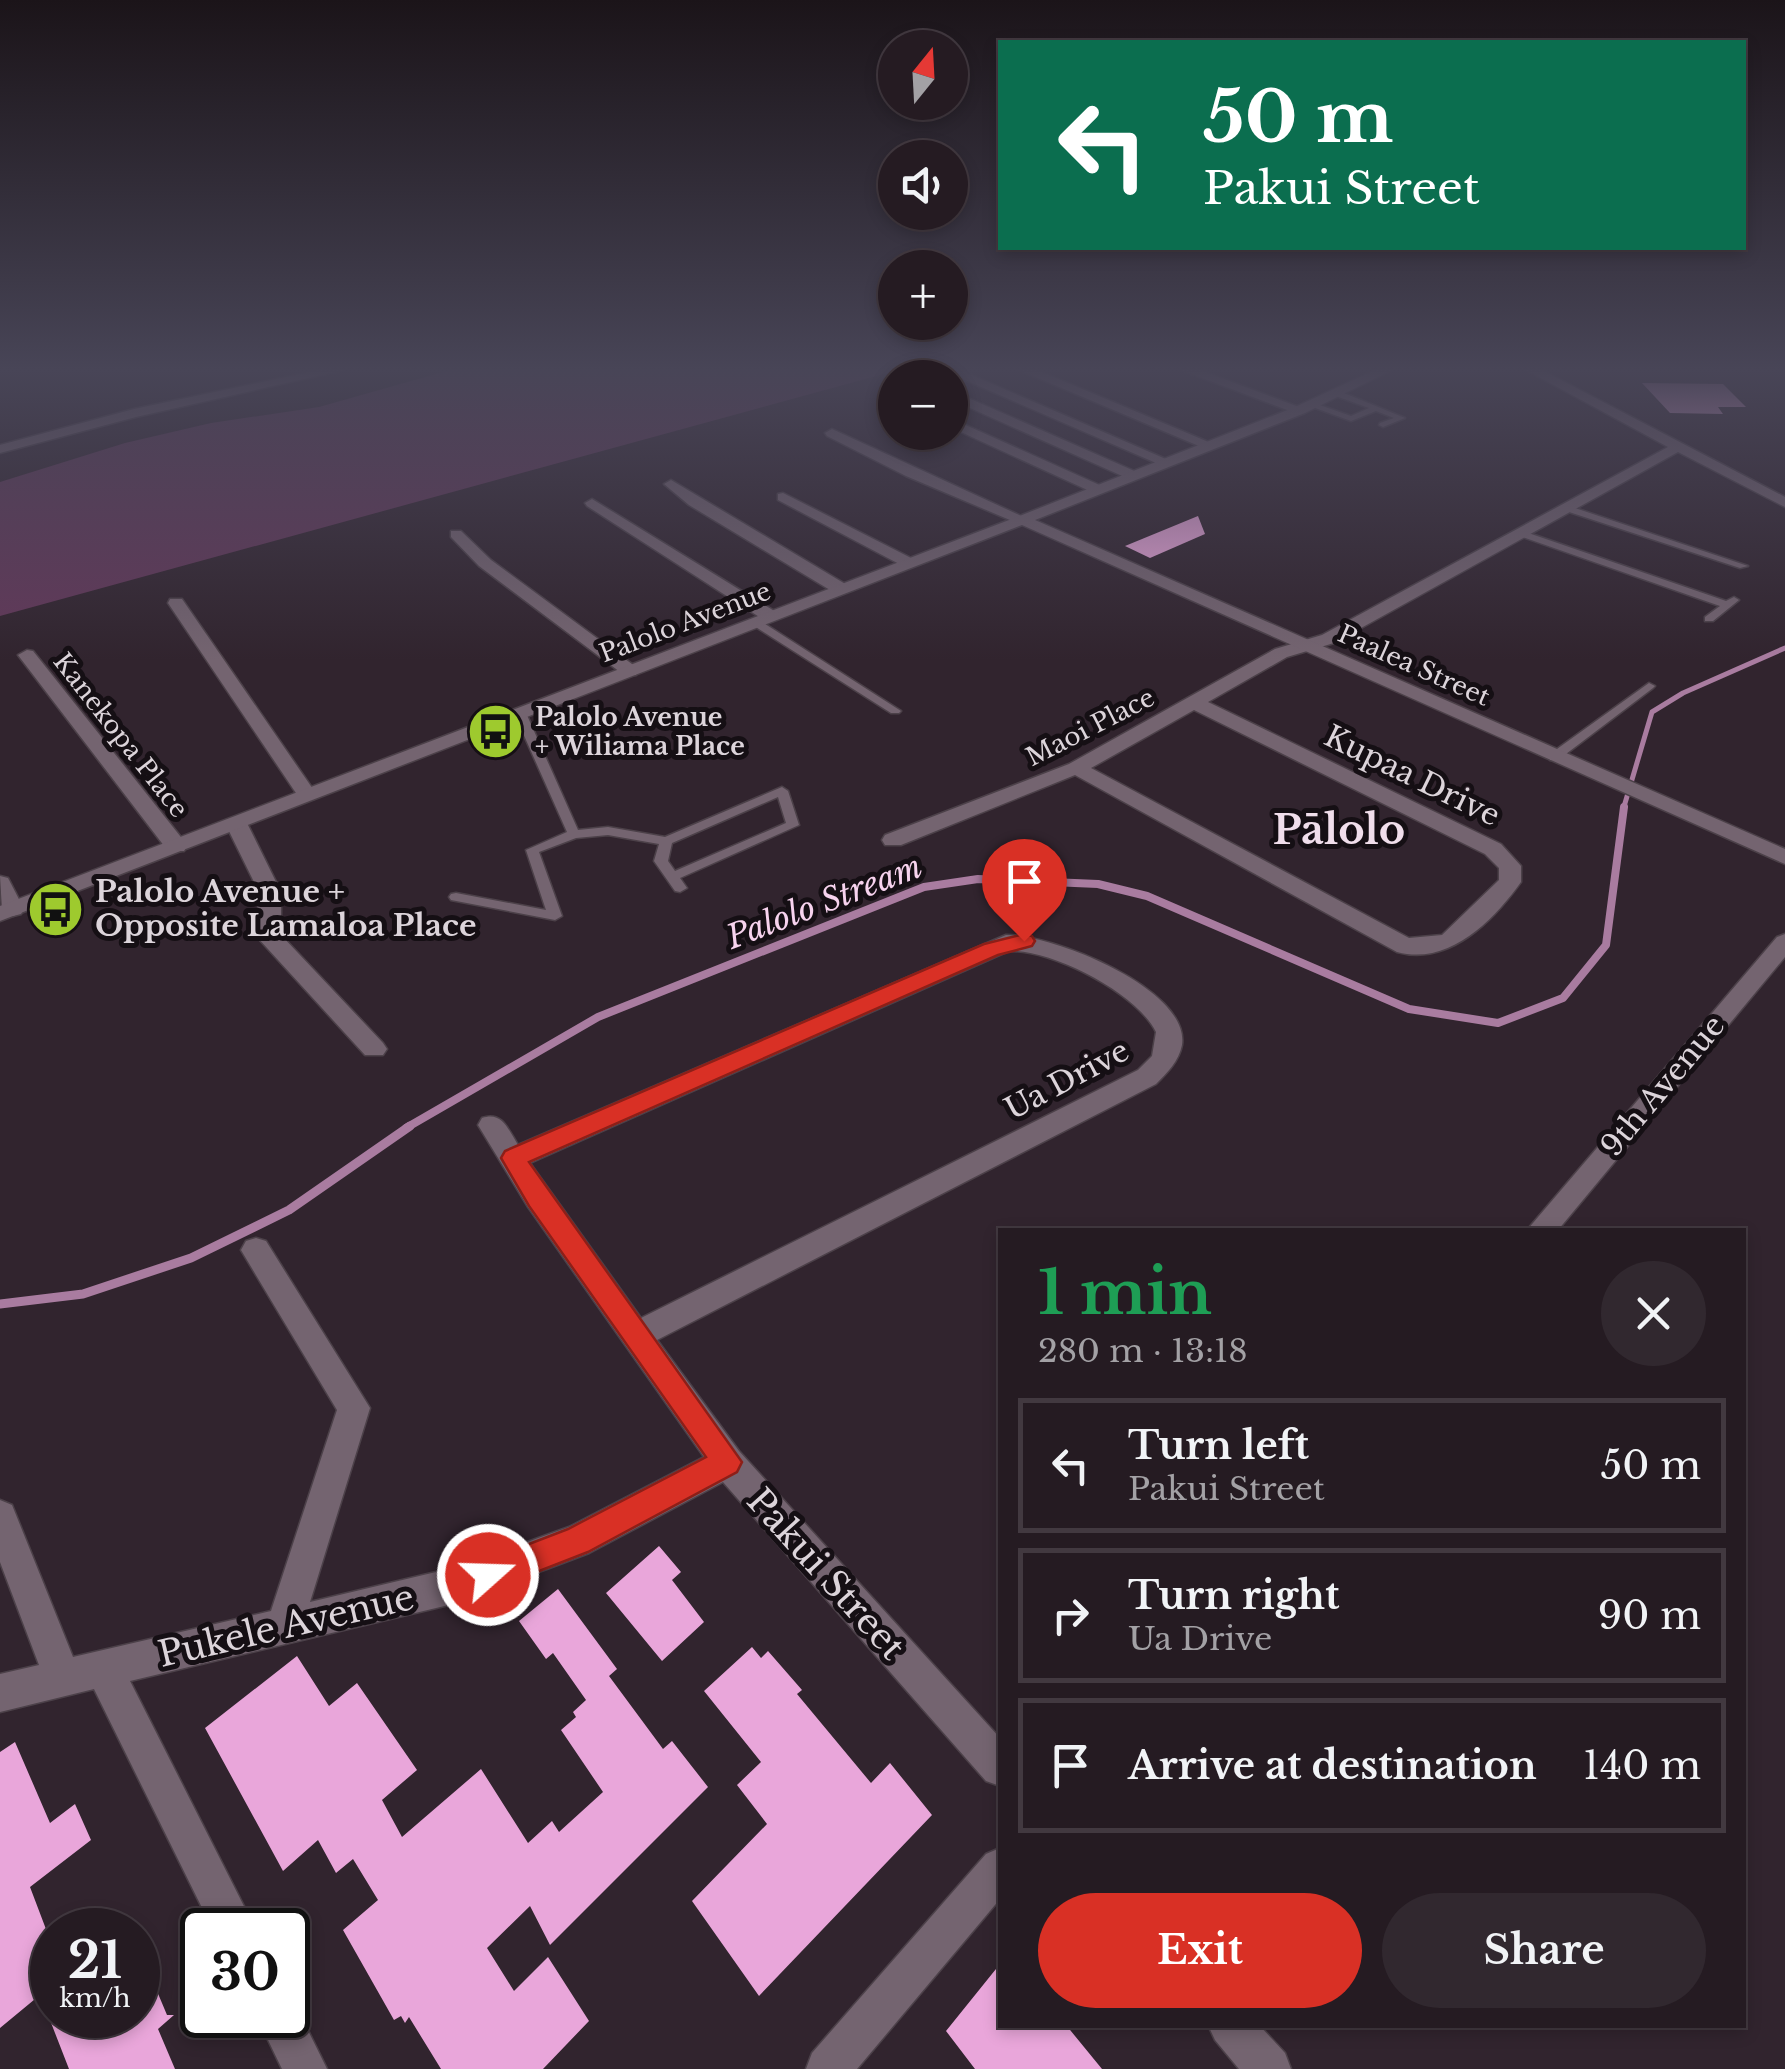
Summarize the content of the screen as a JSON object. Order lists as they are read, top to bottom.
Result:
{
  "streets": {
    "street": [
      "Palolo Avenue",
      "Paalea Street",
      "Maoi Place",
      "Kanekopa Place",
      "Kupaa Drive",
      "Ua Drive",
      "9th Avenue",
      "Pakui Street",
      "Pukele Avenue"
    ]
  },
  "crossings": [
    ["Palolo Avenue", "Paalea Street"],
    ["Palolo Avenue", "Kanekopa Place"],
    ["Paalea Street", "Maoi Place"],
    ["Maoi Place", "Kupaa Drive"],
    ["Ua Drive", "Pakui Street"],
    ["Pakui Street", "Pukele Avenue"]
  ],
  "districts": ["Pālolo"],
  "water": ["Palolo Stream"],
  "places": {
    "bus stop": ["Palolo Avenue + Wiliama Place", "Palolo Avenue + Opposite Lamaloa Place"]
  },
  "north": "top",
  "page": {
    "map_buttons": ["+", "−"],
    "turn": ["50 m", "Pakui Street"],
    "heading": ["1 min", "280 m · 13:18"],
    "list": [
      {
        "name": "Turn left",
        "note": "Pakui Street",
        "value": "50 m"
      },
      {
        "name": "Turn right",
        "note": "Ua Drive",
        "value": "90 m"
      },
      {
        "name": "Arrive at destination",
        "value": "140 m"
      }
    ],
    "buttons": ["Exit", "Share"],
    "speed": "21 km/h",
    "limit": "30"
  }
}
